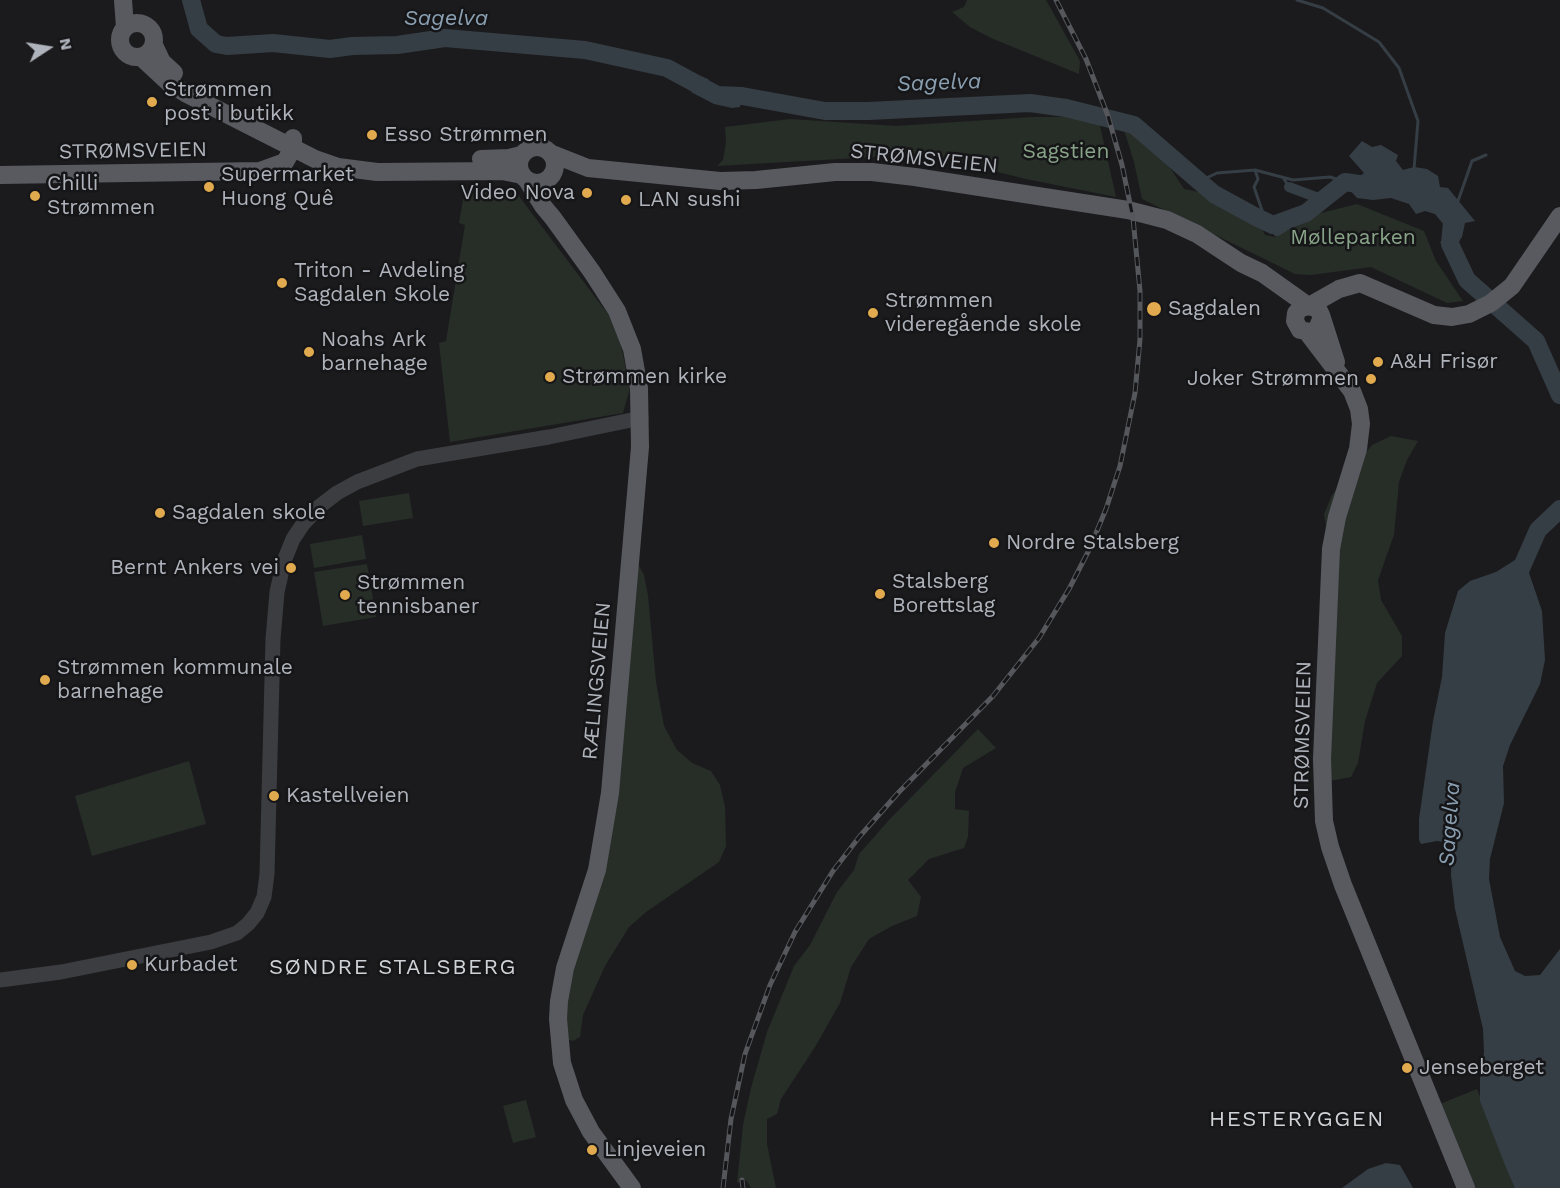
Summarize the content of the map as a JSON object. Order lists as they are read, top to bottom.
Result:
{
  "streets": {
    "main road": ["STRØMSVEIEN", "RÆLINGSVEIEN"]
  },
  "crossings": [
    ["STRØMSVEIEN", "RÆLINGSVEIEN"]
  ],
  "districts": ["SØNDRE STALSBERG", "HESTERYGGEN"],
  "water": ["Sagelva"],
  "parks": ["Sagstien", "Mølleparken"],
  "places": [
    "Strømmen post i butikk",
    "Esso Strømmen",
    "Supermarket Huong Quê",
    "Video Nova",
    "Chilli Strømmen",
    "LAN sushi",
    "Triton - Avdeling Sagdalen Skole",
    "Sagdalen",
    "Strømmen videregående skole",
    "Noahs Ark barnehage",
    "A&H Frisør",
    "Strømmen kirke",
    "Joker Strømmen",
    "Sagdalen skole",
    "Nordre Stalsberg",
    "Bernt Ankers vei",
    "Stalsberg Borettslag",
    "Strømmen tennisbaner",
    "Strømmen kommunale barnehage",
    "Kastellveien",
    "Kurbadet",
    "Jenseberget",
    "Linjeveien"
  ],
  "north": "right"
}
